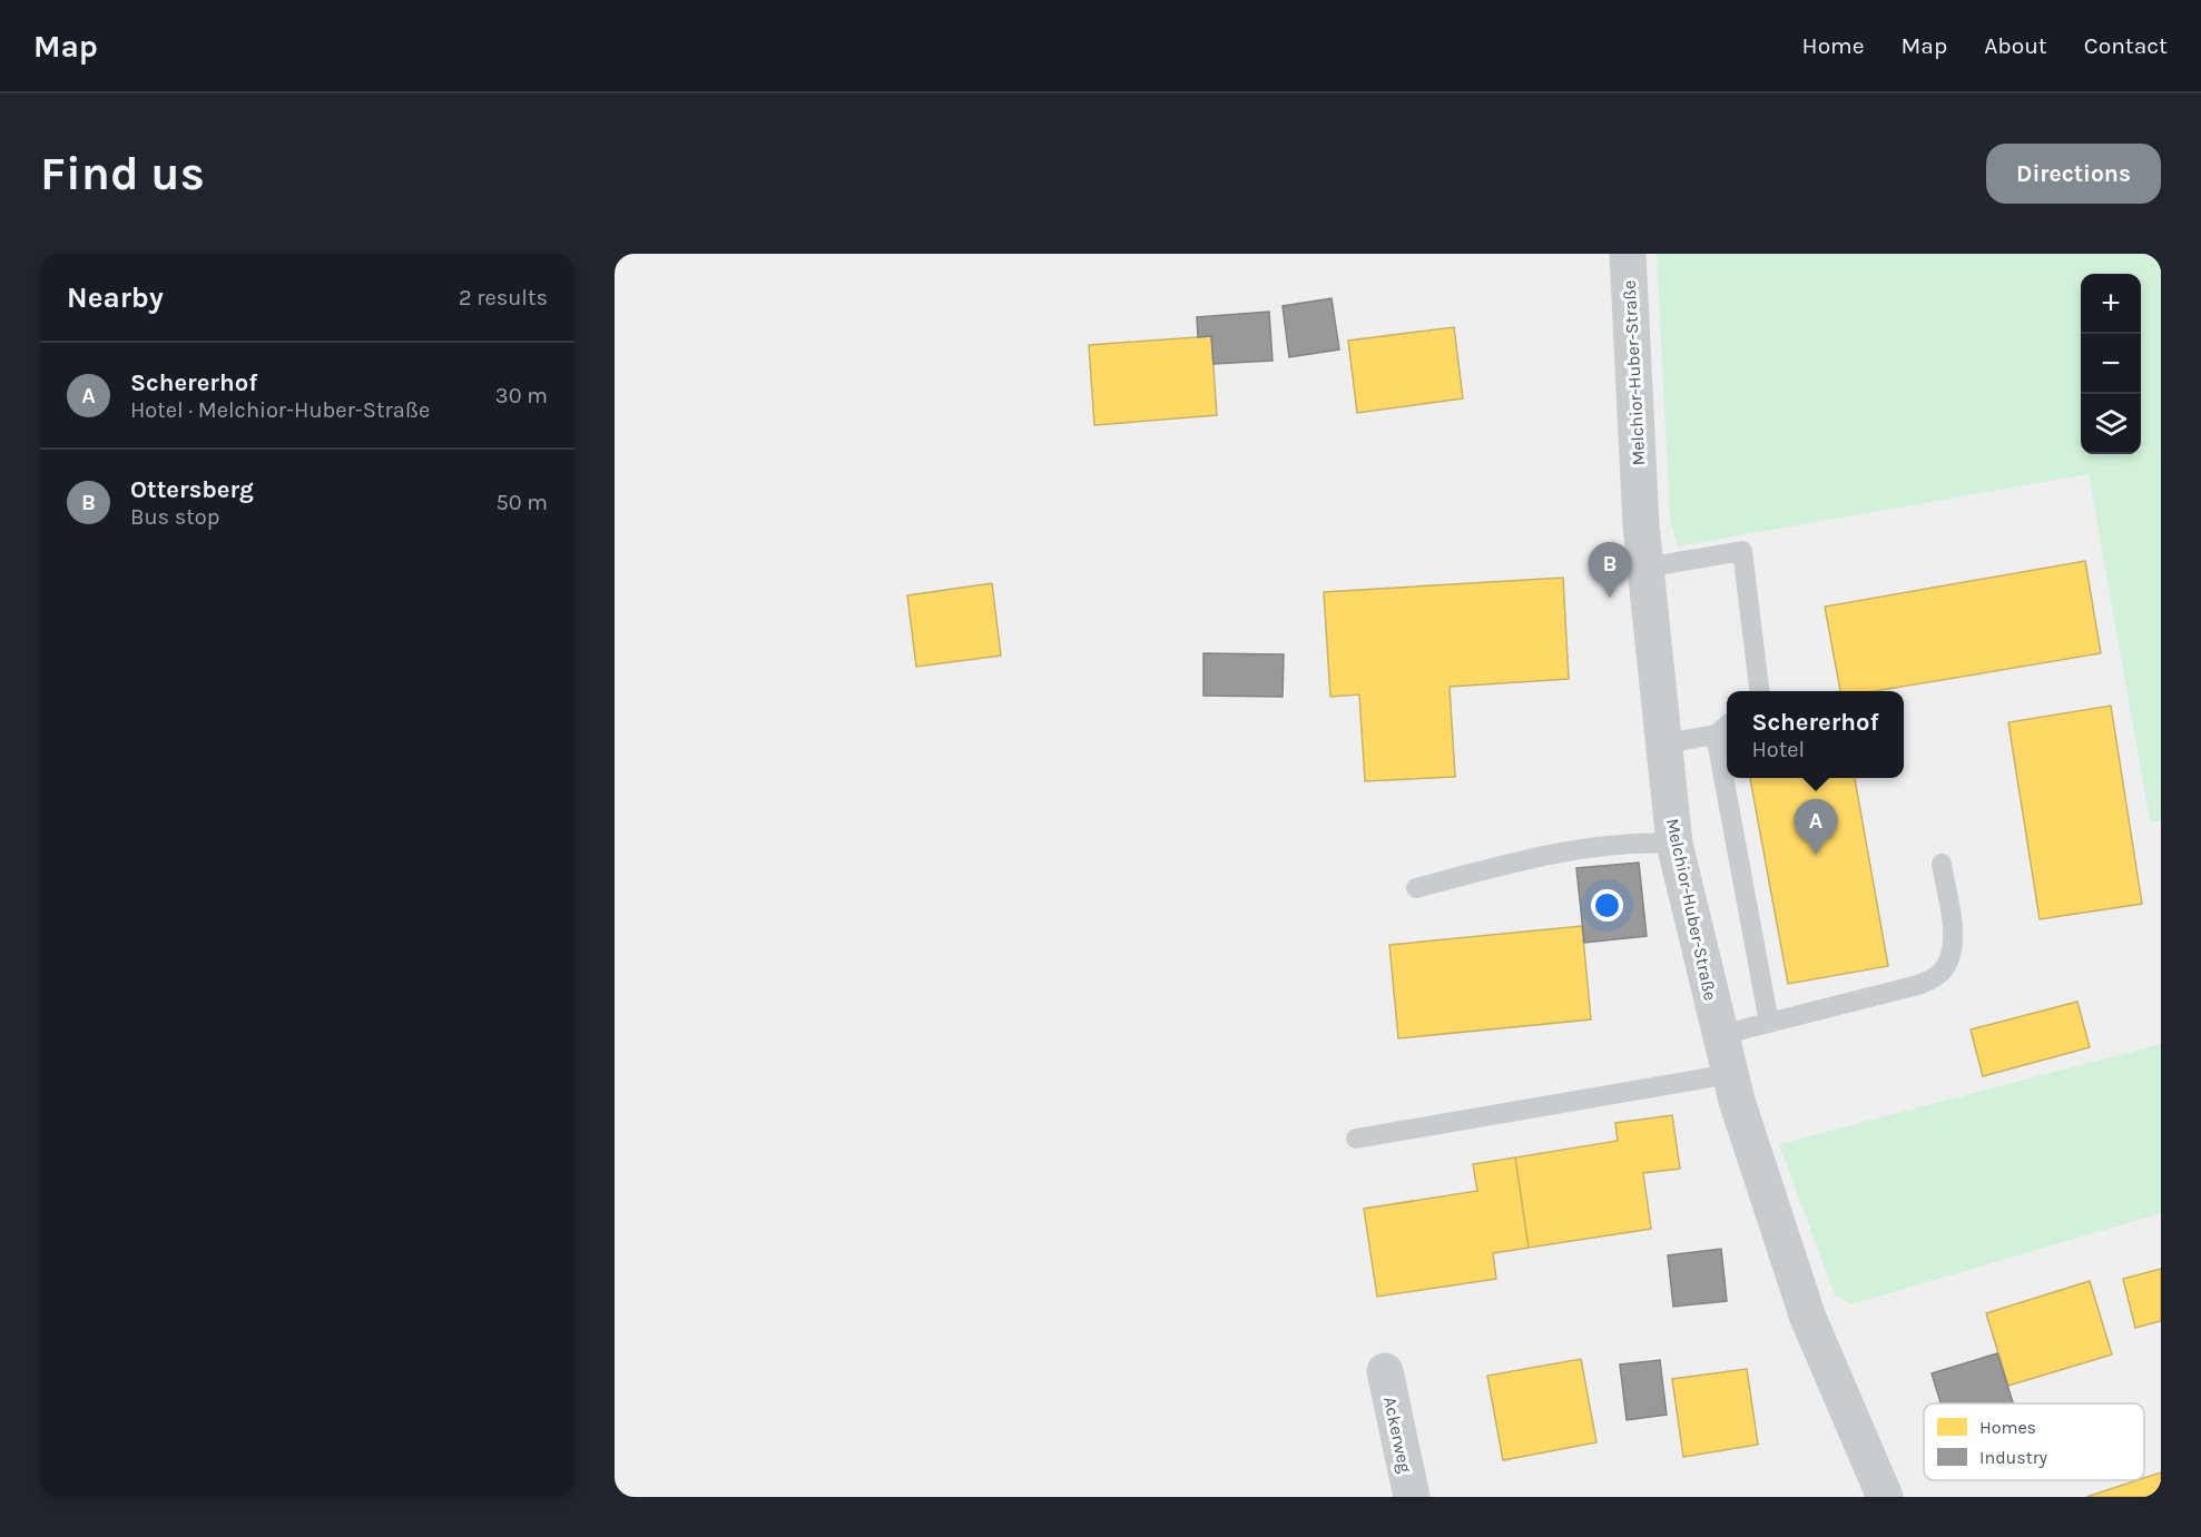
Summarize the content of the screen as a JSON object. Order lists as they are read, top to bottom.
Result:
{
  "streets": {
    "street": ["Melchior-Huber-Straße", "Ackerweg"]
  },
  "legend": ["Homes", "Industry"],
  "page": {
    "header": "Map",
    "nav": [
      "Home",
      "Map",
      "About",
      "Contact"
    ],
    "buttons": "Directions",
    "title": "Find us",
    "heading": ["Nearby", "2 results"],
    "map_buttons": ["+", "−"],
    "list": [
      {
        "mark": "A",
        "name": "Schererhof",
        "note": "Hotel · Melchior-Huber-Straße",
        "value": "30 m"
      },
      {
        "mark": "B",
        "name": "Ottersberg",
        "note": "Bus stop",
        "value": "50 m"
      }
    ],
    "pins": ["B", "A"],
    "popup": ["Schererhof", "Hotel"]
  }
}
